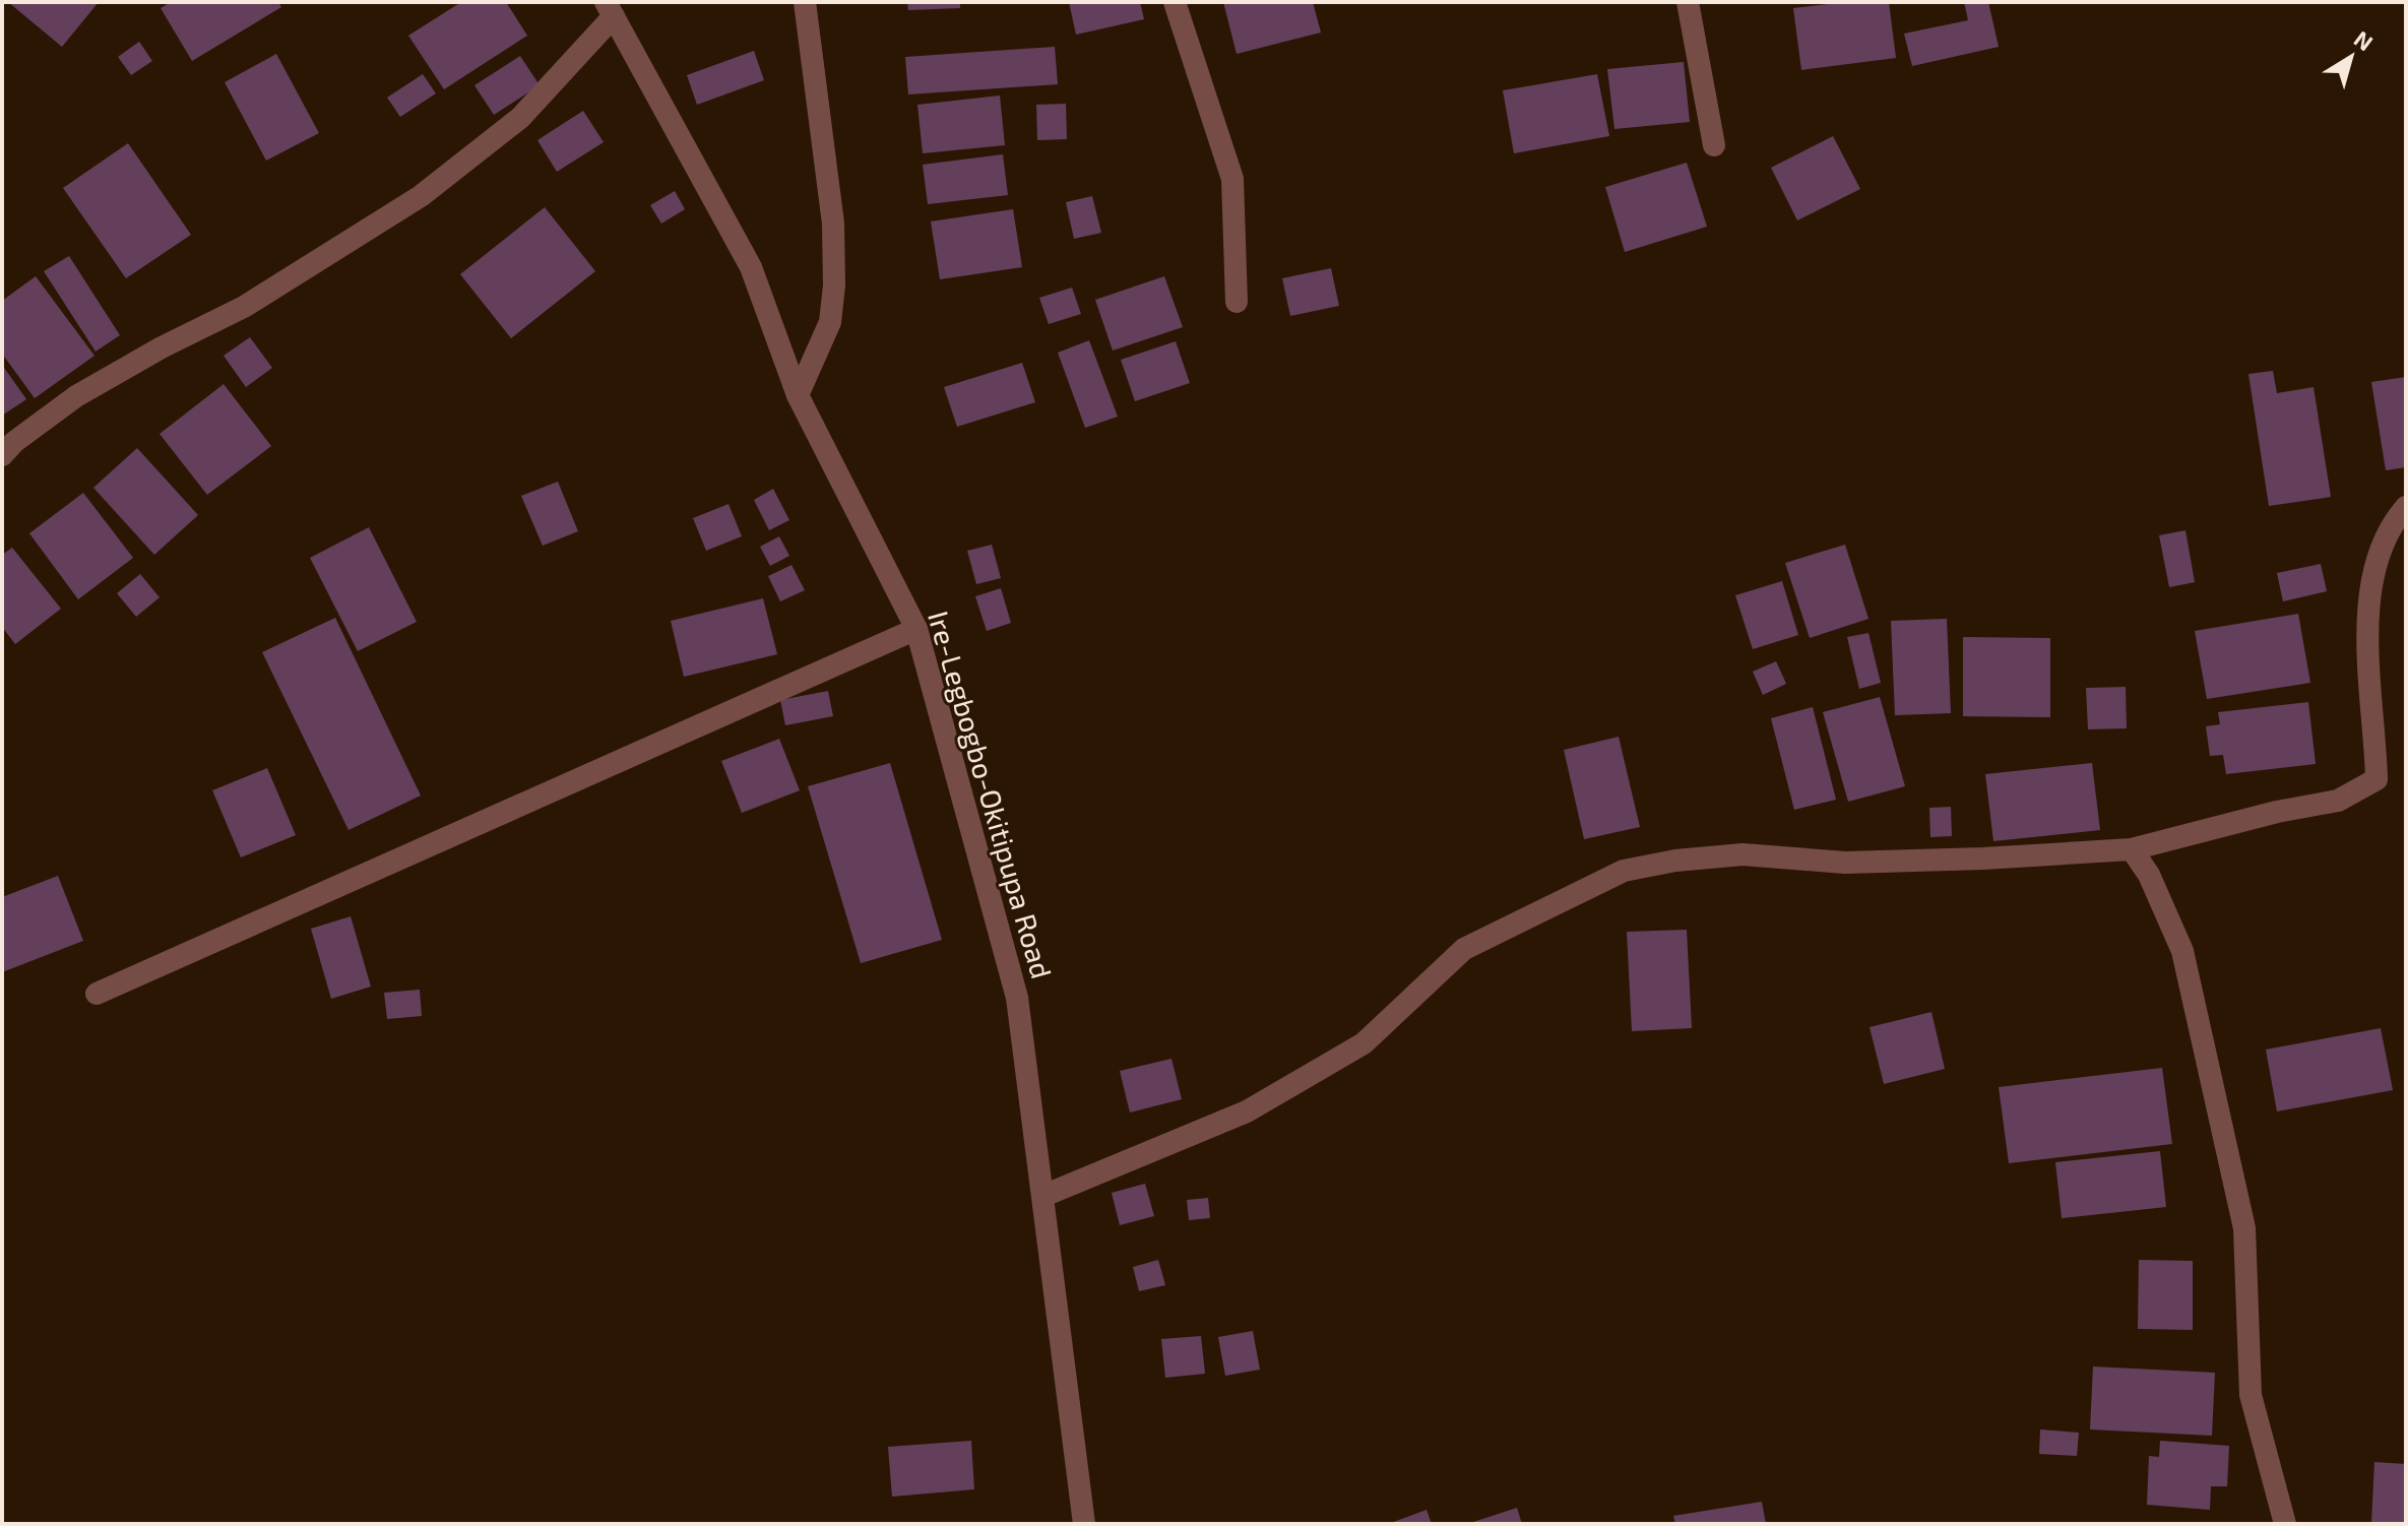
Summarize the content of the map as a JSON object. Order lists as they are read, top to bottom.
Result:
{
  "streets": {
    "street": ["Ire-Legbogbo-Okitipupa Road"]
  },
  "north": "top right"
}
